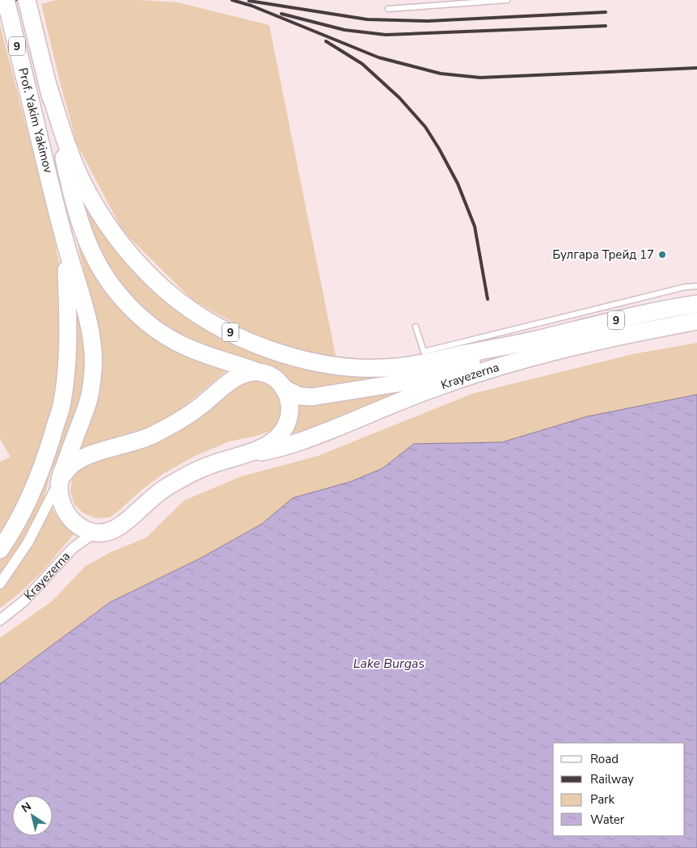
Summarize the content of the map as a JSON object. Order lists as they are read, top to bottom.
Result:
{
  "streets": {
    "highway": ["9", "Prof. Yakim Yakimov", "Krayezerna"]
  },
  "crossings": [
    ["9", "Prof. Yakim Yakimov"],
    ["9", "Krayezerna"]
  ],
  "water": ["Lake Burgas"],
  "places": ["Булгара Трейд 17"],
  "legend": [
    "Road",
    "Railway",
    "Park",
    "Water"
  ],
  "north": "top left"
}
